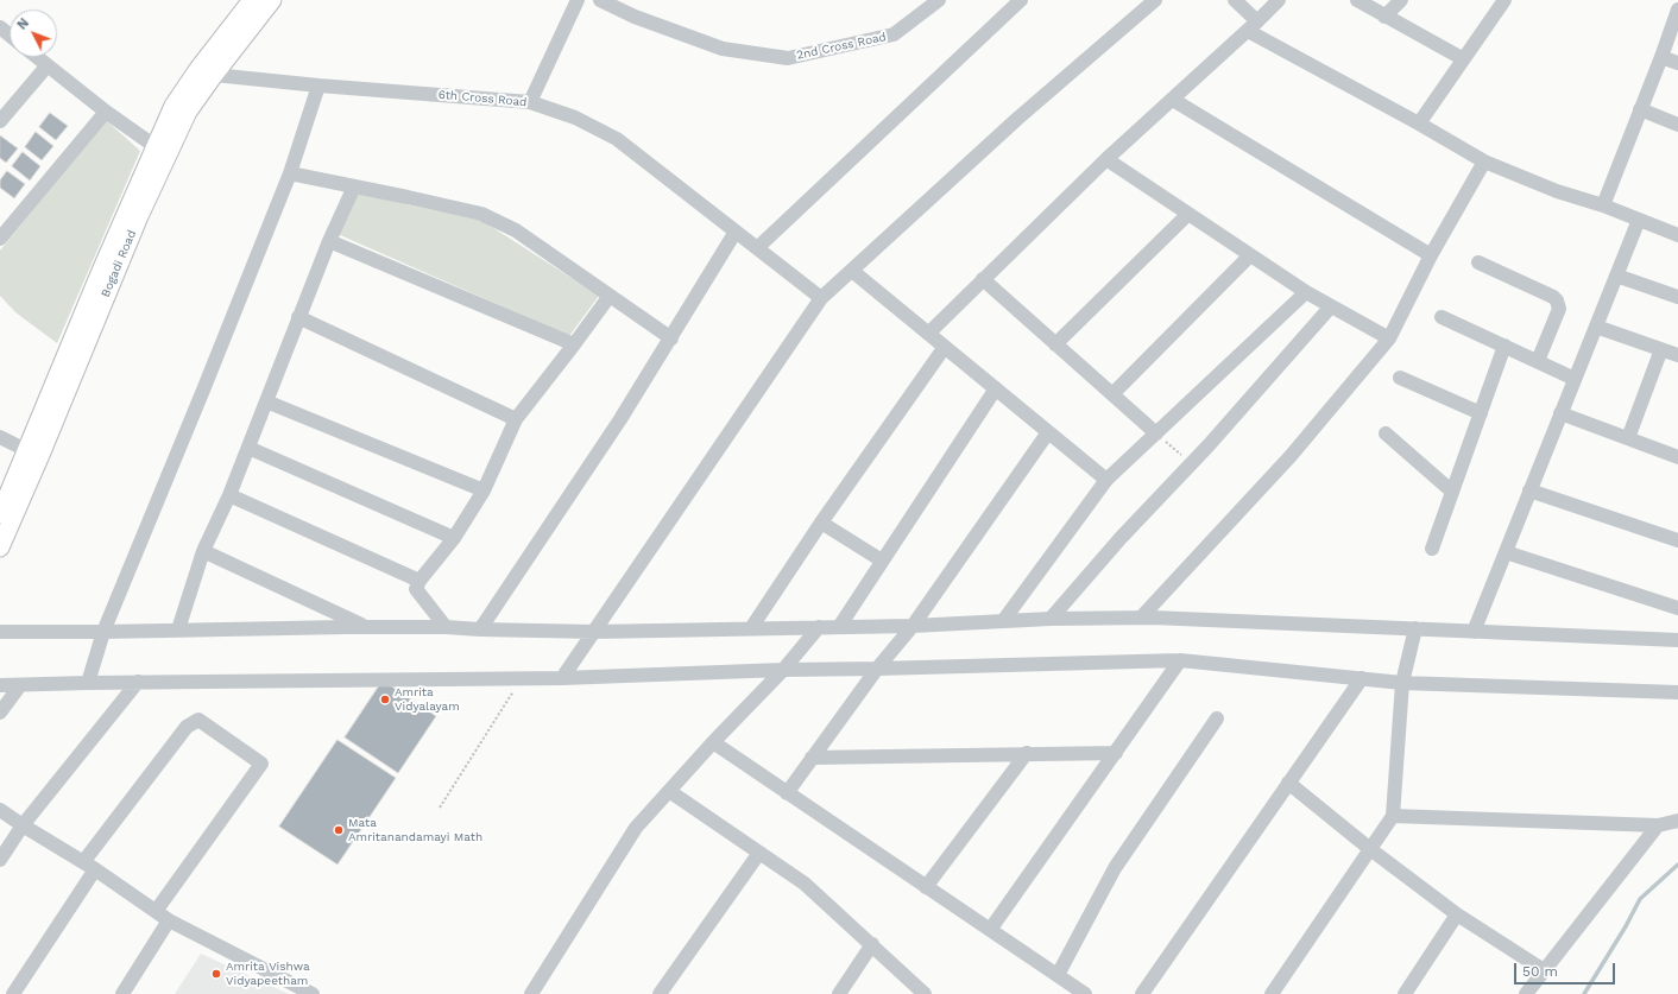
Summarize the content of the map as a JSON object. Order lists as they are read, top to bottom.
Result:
{
  "streets": {
    "main road": ["Bogadi Road"],
    "street": ["2nd Cross Road", "6th Cross Road"]
  },
  "crossings": [
    ["6th Cross Road", "Bogadi Road"]
  ],
  "places": ["Amrita Vidyalayam", "Mata Amritanandamayi Math", "Amrita Vishwa Vidyapeetham"],
  "scale_bar": "50 m",
  "north": "top left"
}
